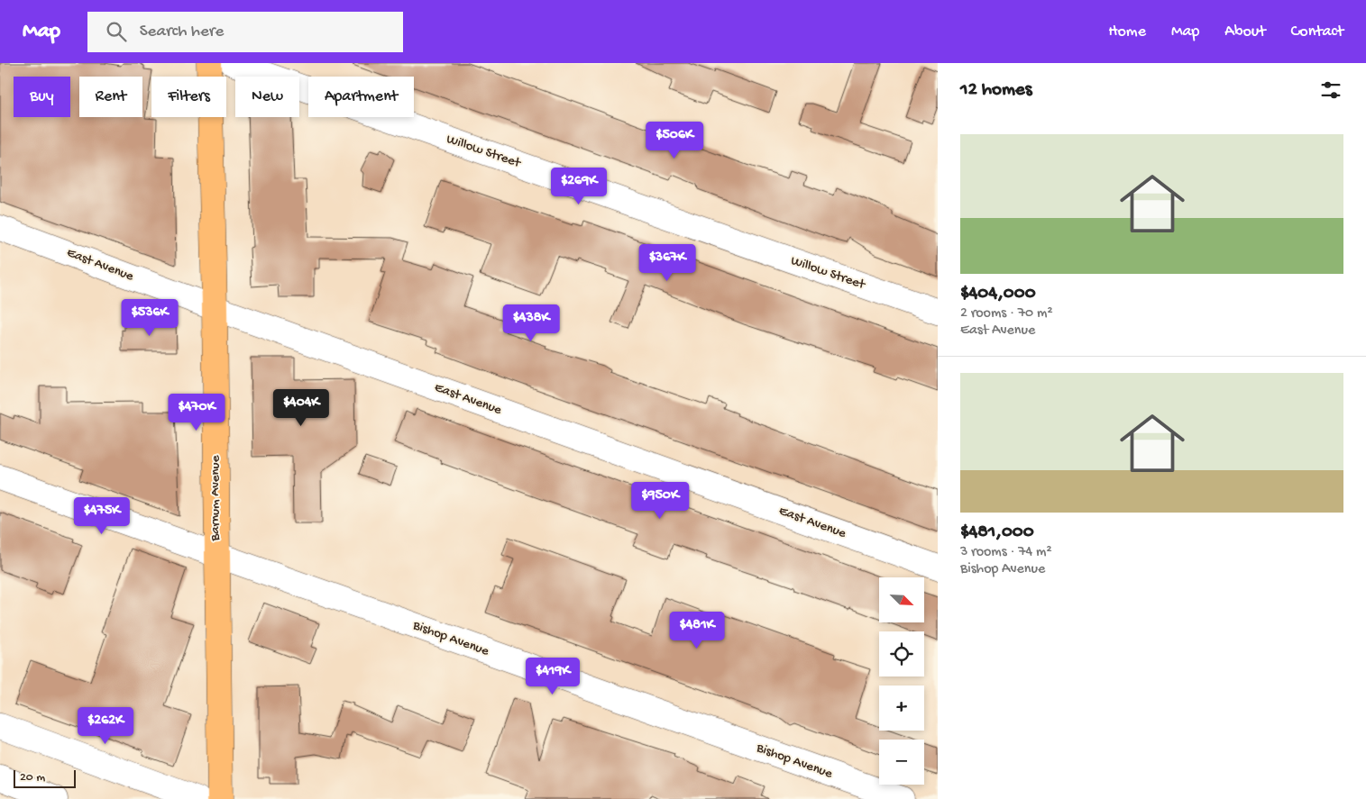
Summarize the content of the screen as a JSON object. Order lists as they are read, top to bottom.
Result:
{
  "streets": {
    "main road": ["Barnum Avenue"],
    "street": ["Willow Street", "East Avenue", "Bishop Avenue"]
  },
  "crossings": [
    ["East Avenue", "Barnum Avenue"],
    ["Barnum Avenue", "Bishop Avenue"]
  ],
  "scale_bar": "20 m",
  "north": "bottom right",
  "page": {
    "header": "Map",
    "search": "Search here",
    "nav": [
      "Home",
      "Map",
      "About",
      "Contact"
    ],
    "heading": "12 homes",
    "chip": [
      "Buy",
      "Rent",
      "Filters",
      "New",
      "Apartment"
    ],
    "list": [
      {
        "name": "$404,000",
        "note": "2 rooms · 70 m² · East Avenue"
      },
      {
        "name": "$481,000",
        "note": "3 rooms · 74 m² · Bishop Avenue"
      }
    ],
    "price": [
      "$506K",
      "$269K",
      "$367K",
      "$536K",
      "$438K",
      "$404K",
      "$470K",
      "$950K",
      "$475K",
      "$481K",
      "$419K",
      "$262K"
    ],
    "map_buttons": ["+", "−"],
    "scale": "20 m"
  }
}
